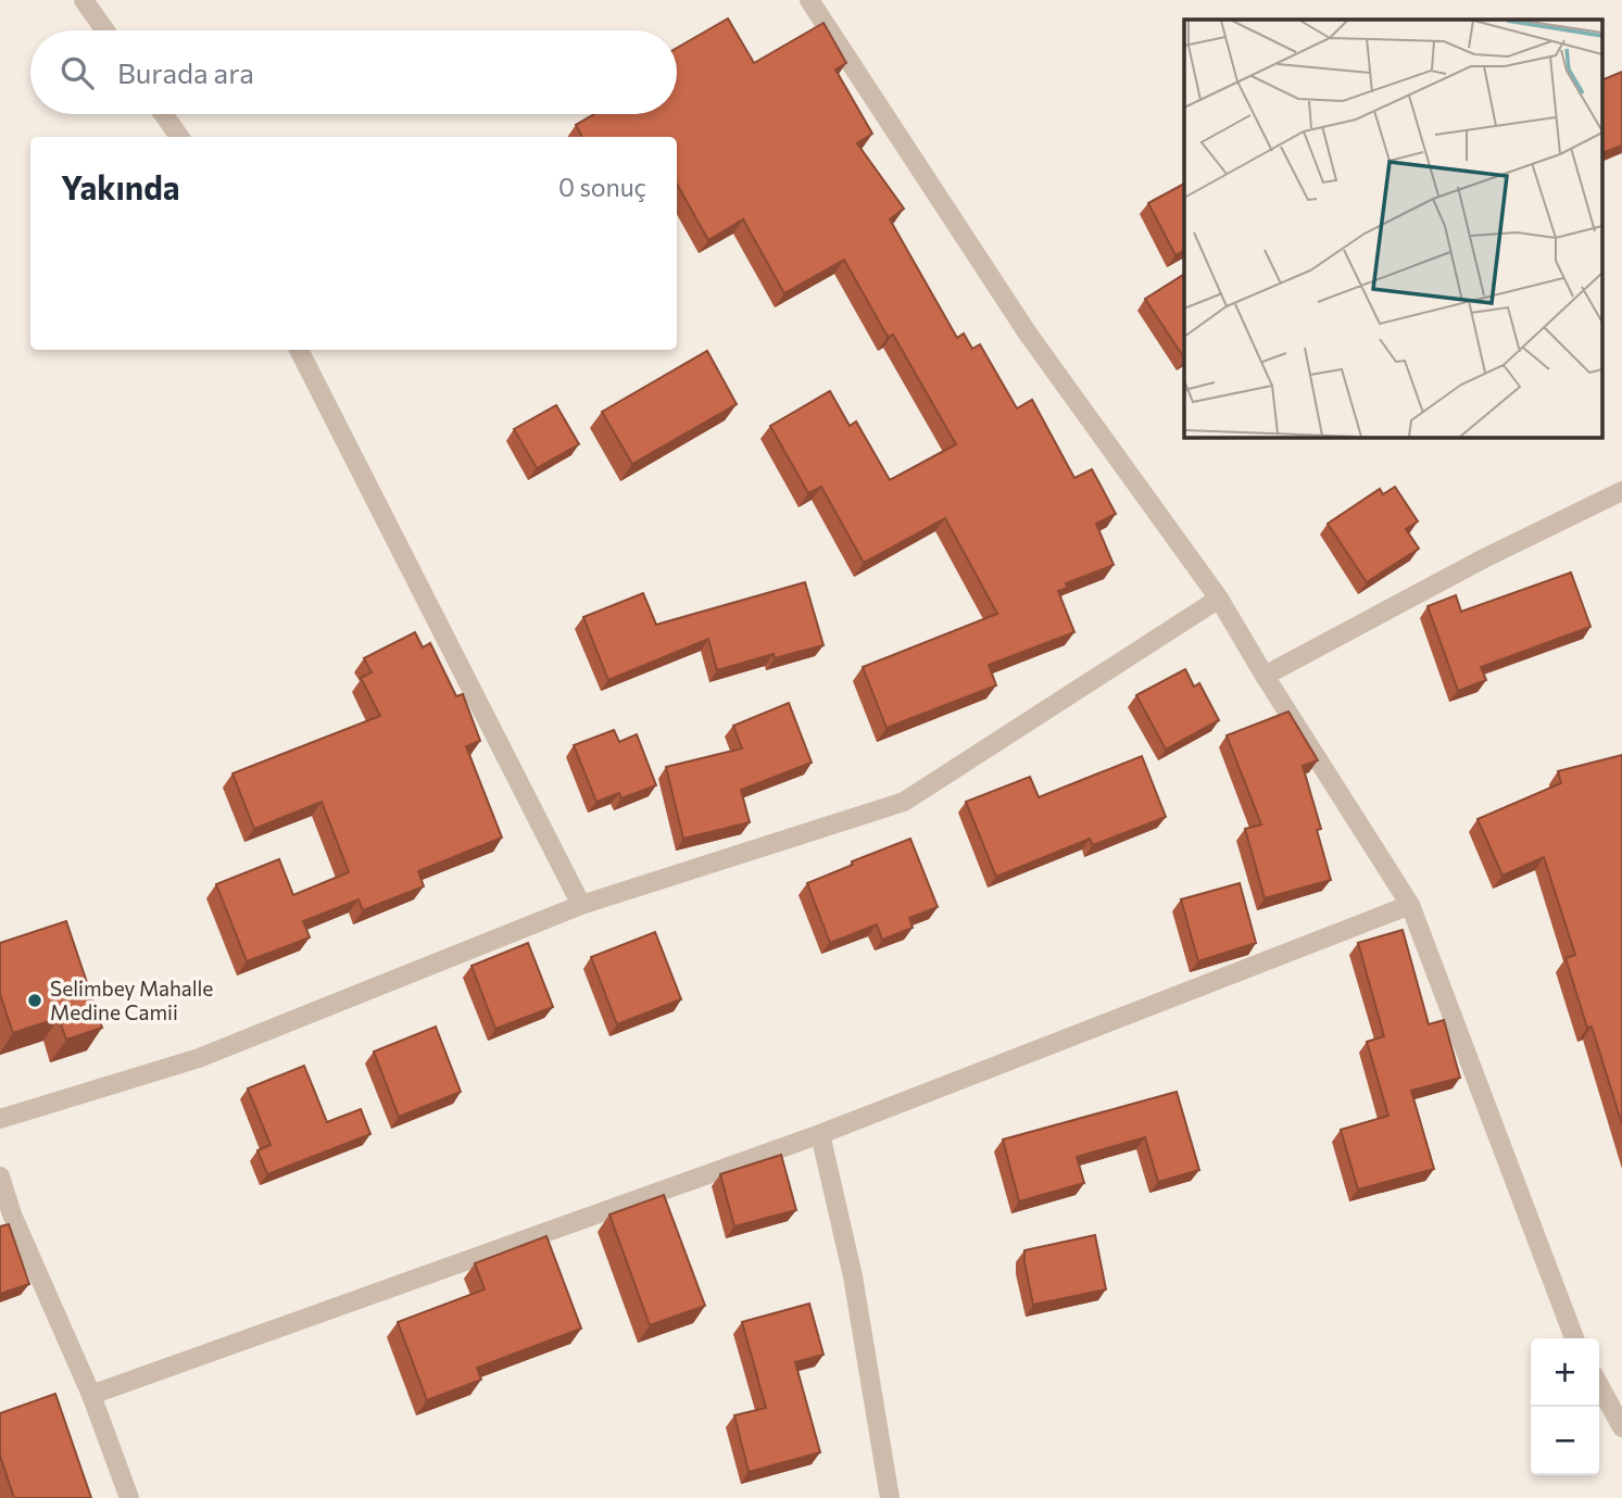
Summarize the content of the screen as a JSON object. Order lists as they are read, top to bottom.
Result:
{
  "places": ["Selimbey Mahalle Medine Camii"],
  "page": {
    "search": "Burada ara",
    "heading": ["Yakında", "0 sonuç"],
    "map_buttons": ["+", "−"]
  }
}
